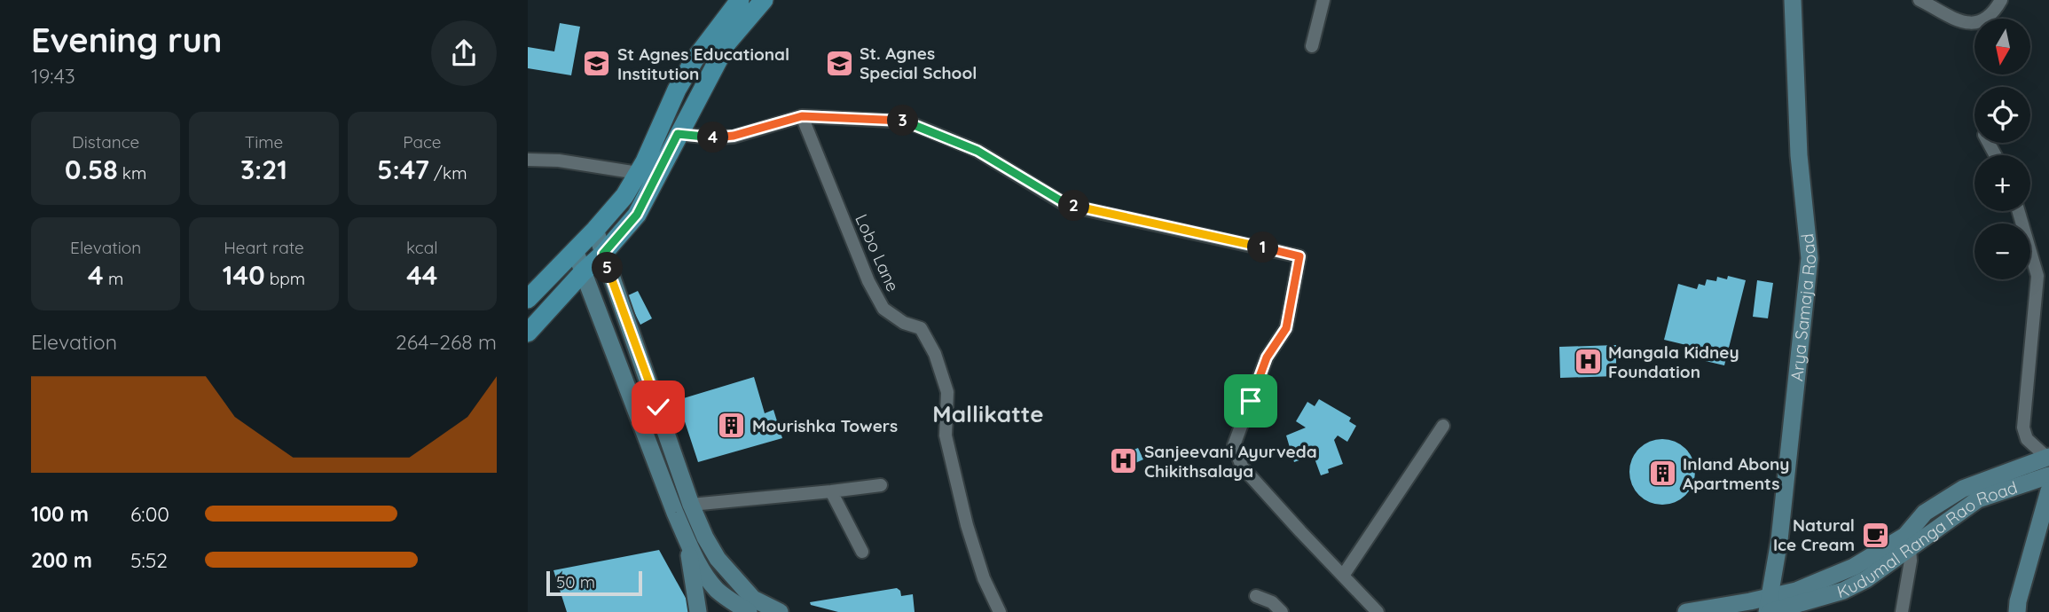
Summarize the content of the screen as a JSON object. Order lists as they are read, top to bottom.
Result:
{
  "streets": {
    "street": ["Lobo Lane", "Arya Samaja Road", "Kudumal Ranga Rao Road"]
  },
  "crossings": [
    ["Arya Samaja Road", "Kudumal Ranga Rao Road"]
  ],
  "districts": ["Mallikatte"],
  "places": {
    "school or university": ["St. Agnes Special School", "St Agnes Educational Institution"],
    "hospital": ["Mangala Kidney Foundation", "Sanjeevani Ayurveda Chikithsalaya"],
    "building": ["Mourishka Towers", "Inland Abony Apartments"],
    "cafe": ["Natural Ice Cream"]
  },
  "scale_bar": "50 m",
  "north": "bottom",
  "page": {
    "heading": ["Evening run", "19:43"],
    "map_buttons": ["+", "−"],
    "pins": [
      "3",
      "4",
      "2",
      "1",
      "5"
    ],
    "stats": [
      ["Distance", "0.58 km"],
      ["Time", "3:21"],
      ["Pace", "5:47 /km"],
      ["Elevation", "4 m"],
      ["Heart rate", "140 bpm"],
      ["kcal", "44"]
    ],
    "chart": ["Elevation", "264–268 m"],
    "list": [
      {
        "name": "100 m",
        "note": "6:00"
      },
      {
        "name": "200 m",
        "note": "5:52"
      }
    ],
    "scale": "50 m"
  }
}
